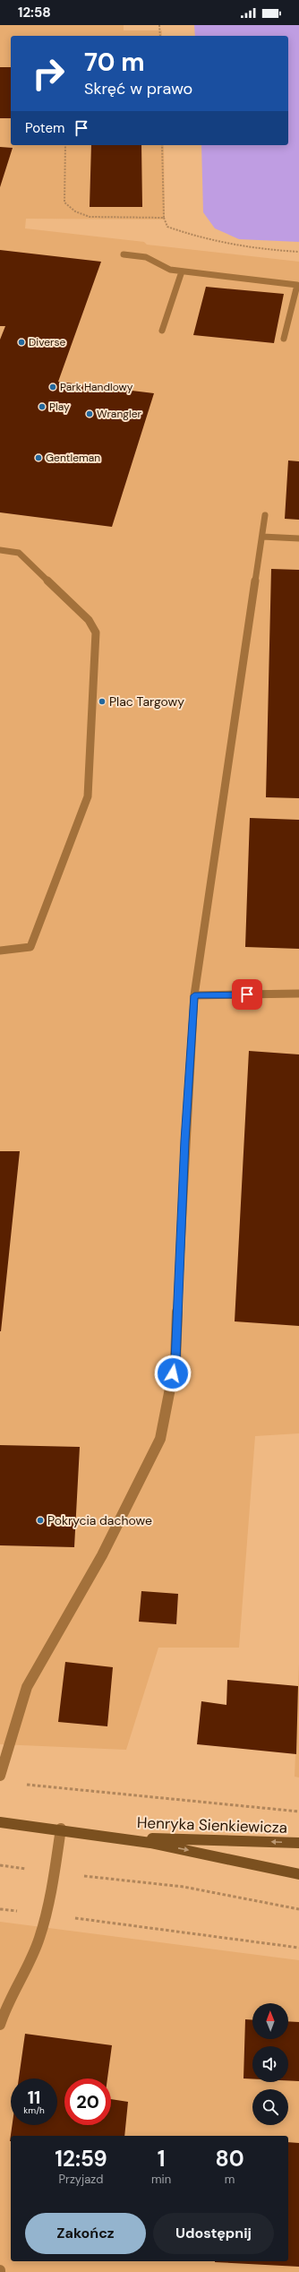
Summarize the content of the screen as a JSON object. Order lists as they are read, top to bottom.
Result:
{
  "streets": {
    "street": ["Henryka Sienkiewicza"]
  },
  "places": [
    "Diverse",
    "Park Handlowy",
    "Play",
    "Wrangler",
    "Gentleman",
    "Plac Targowy",
    "Pokrycia dachowe"
  ],
  "north": "top",
  "page": {
    "status": "12:58",
    "turn": ["70 m", "Skręć w prawo"],
    "then": "Potem",
    "speed": "11 km/h",
    "limit": "20",
    "eta": [
      "12:59",
      "Przyjazd",
      "1",
      "min",
      "80",
      "m"
    ],
    "buttons": ["Zakończ", "Udostępnij"]
  }
}
